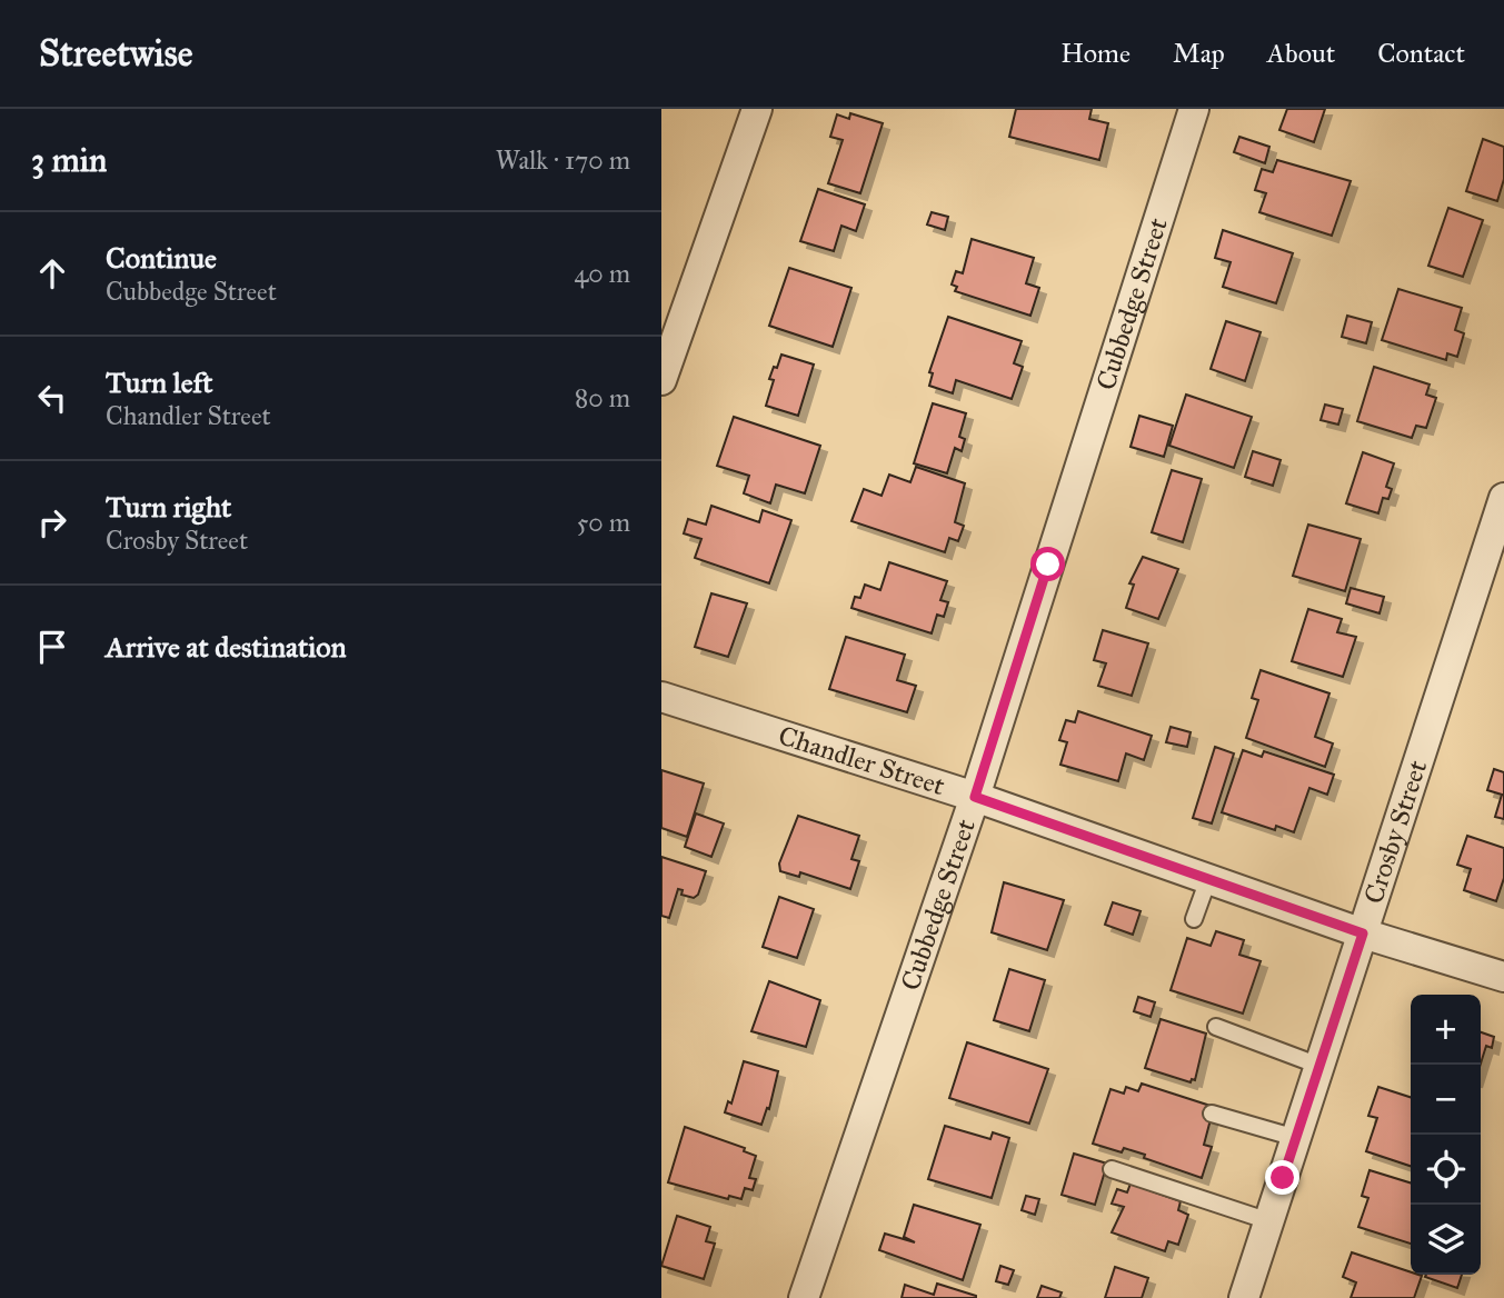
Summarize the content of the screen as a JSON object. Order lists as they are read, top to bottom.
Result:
{
  "streets": {
    "street": ["Cubbedge Street", "Chandler Street", "Crosby Street"]
  },
  "crossings": [
    ["Cubbedge Street", "Chandler Street"],
    ["Chandler Street", "Crosby Street"]
  ],
  "page": {
    "header": "Streetwise",
    "nav": [
      "Home",
      "Map",
      "About",
      "Contact"
    ],
    "heading": ["3 min", "Walk · 170 m"],
    "list": [
      ["Continue", "Cubbedge Street", "40 m"],
      ["Turn left", "Chandler Street", "80 m"],
      ["Turn right", "Crosby Street", "50 m"],
      "Arrive at destination"
    ],
    "map_buttons": ["+", "−"]
  }
}
